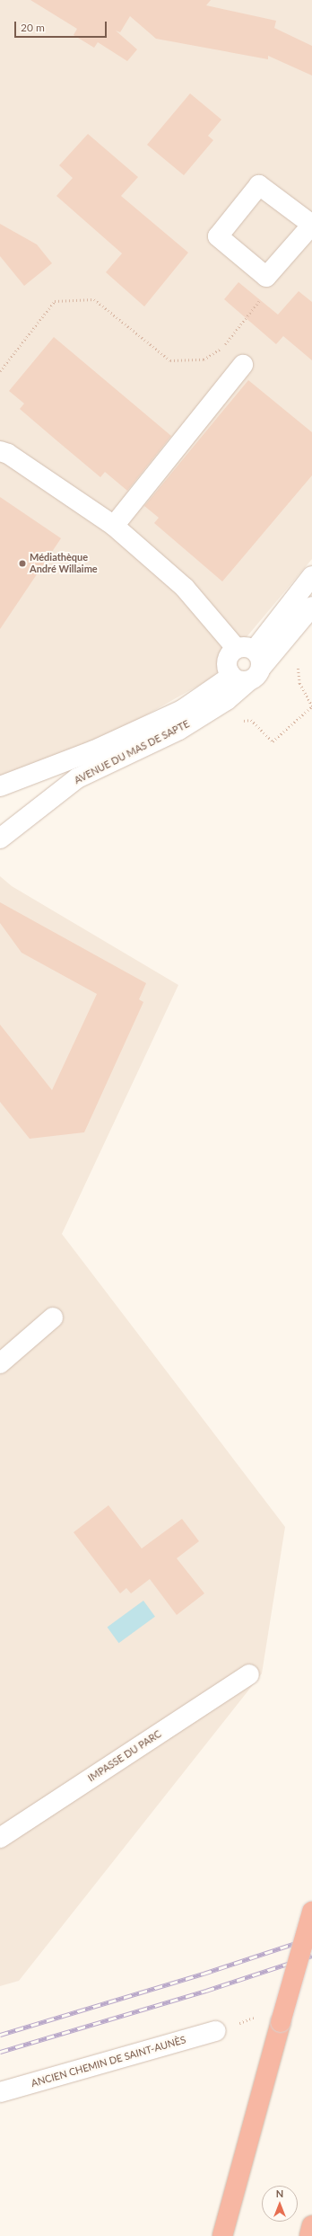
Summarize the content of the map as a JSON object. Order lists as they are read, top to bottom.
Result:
{
  "streets": {
    "street": ["AVENUE DU MAS DE SAPTE", "IMPASSE DU PARC", "ANCIEN CHEMIN DE SAINT-AUNÈS"]
  },
  "places": ["Médiathèque André Willaime"],
  "scale_bar": "20 m",
  "north": "top"
}
